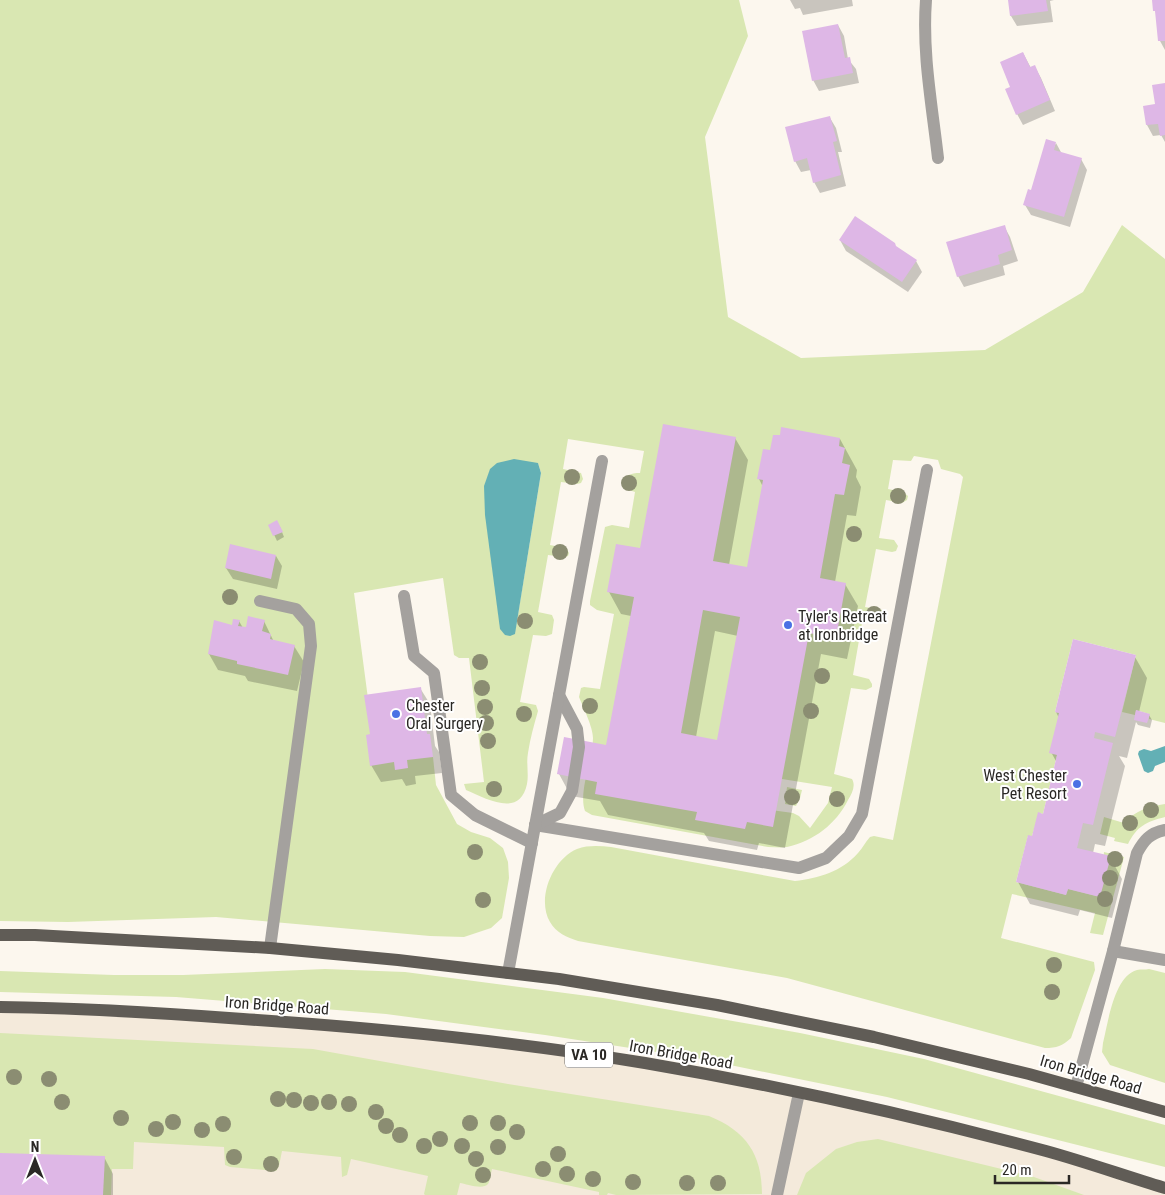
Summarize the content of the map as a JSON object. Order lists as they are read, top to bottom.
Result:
{
  "streets": {
    "main road": ["Iron Bridge Road", "VA 10"]
  },
  "places": ["Tyler's Retreat at Ironbridge", "Chester Oral Surgery", "West Chester Pet Resort"],
  "scale_bar": "20 m",
  "north": "top"
}
